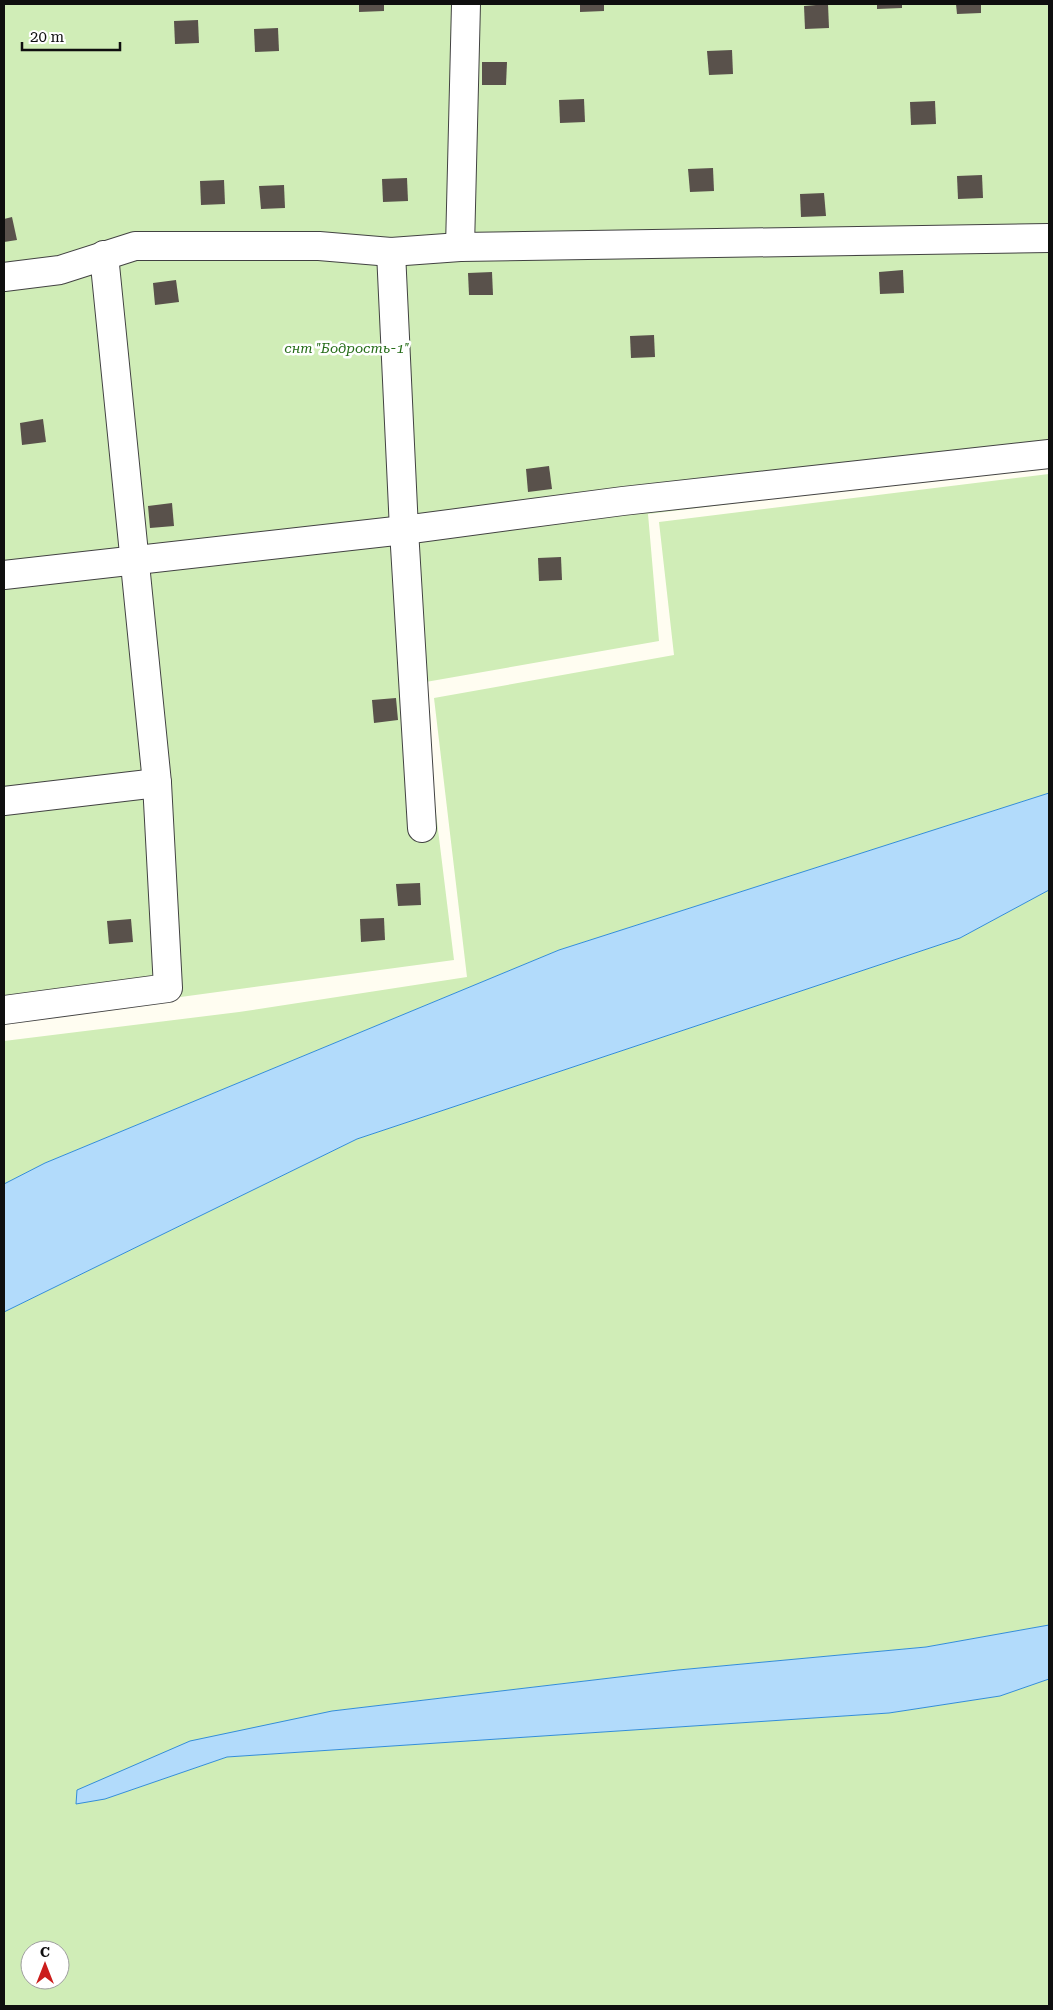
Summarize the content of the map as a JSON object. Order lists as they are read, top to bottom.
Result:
{
  "parks": ["снт \"Бодрость-1\""],
  "scale_bar": "20 m",
  "north": "top"
}
